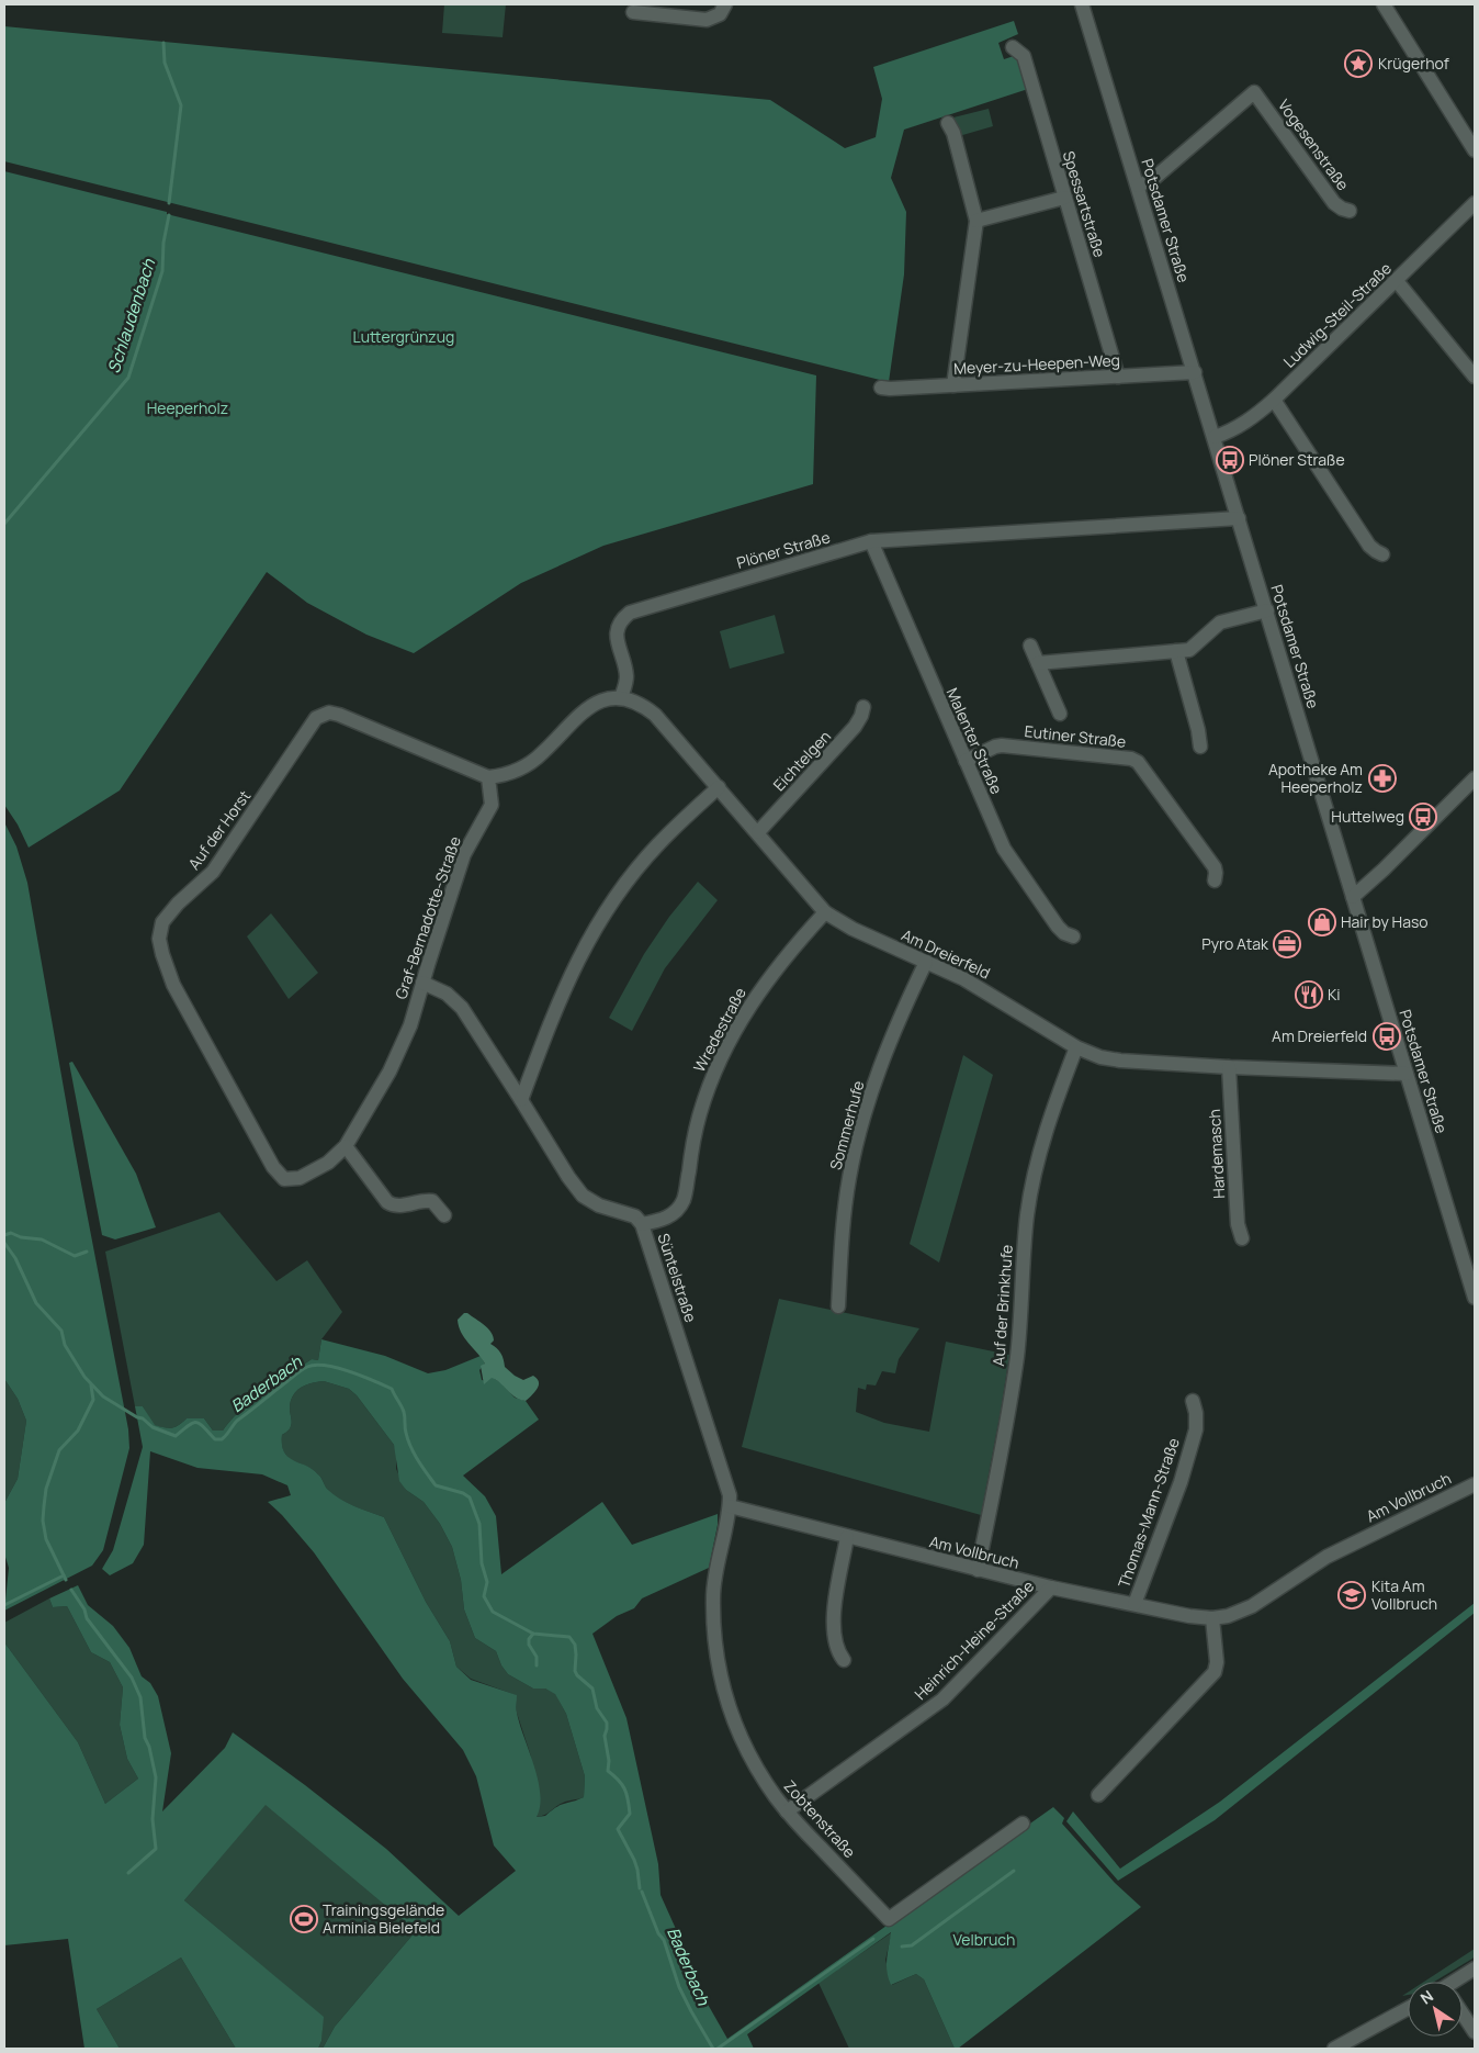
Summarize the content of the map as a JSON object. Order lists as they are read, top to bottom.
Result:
{
  "streets": {
    "street": [
      "Vogesenstraße",
      "Spessartstraße",
      "Potsdamer Straße",
      "Ludwig-Steil-Straße",
      "Meyer-zu-Heepen-Weg",
      "Plöner Straße",
      "Eutiner Straße",
      "Malenter Straße",
      "Eichtelgen",
      "Auf der Horst",
      "Graf-Bernadotte-Straße",
      "Am Dreierfeld",
      "Wredestraße",
      "Sommerhufe",
      "Hardemasch",
      "Süntelstraße",
      "Auf der Brinkhufe",
      "Am Vollbruch",
      "Thomas-Mann-Straße",
      "Heinrich-Heine-Straße",
      "Zobtenstraße"
    ]
  },
  "crossings": [
    ["Vogesenstraße", "Potsdamer Straße"],
    ["Spessartstraße", "Meyer-zu-Heepen-Weg"],
    ["Potsdamer Straße", "Ludwig-Steil-Straße"],
    ["Potsdamer Straße", "Meyer-zu-Heepen-Weg"],
    ["Potsdamer Straße", "Plöner Straße"],
    ["Potsdamer Straße", "Am Dreierfeld"],
    ["Plöner Straße", "Malenter Straße"],
    ["Plöner Straße", "Am Dreierfeld"],
    ["Eutiner Straße", "Malenter Straße"],
    ["Eichtelgen", "Am Dreierfeld"],
    ["Auf der Horst", "Graf-Bernadotte-Straße"],
    ["Graf-Bernadotte-Straße", "Süntelstraße"],
    ["Am Dreierfeld", "Wredestraße"],
    ["Am Dreierfeld", "Sommerhufe"],
    ["Am Dreierfeld", "Hardemasch"],
    ["Am Dreierfeld", "Auf der Brinkhufe"],
    ["Wredestraße", "Süntelstraße"],
    ["Süntelstraße", "Am Vollbruch"],
    ["Süntelstraße", "Zobtenstraße"],
    ["Auf der Brinkhufe", "Am Vollbruch"],
    ["Am Vollbruch", "Thomas-Mann-Straße"],
    ["Am Vollbruch", "Heinrich-Heine-Straße"],
    ["Am Vollbruch", "Zobtenstraße"],
    ["Heinrich-Heine-Straße", "Zobtenstraße"]
  ],
  "water": ["Schlaudenbach", "Baderbach"],
  "parks": ["Luttergrünzug", "Heeperholz", "Velbruch"],
  "places": {
    "place": ["Krügerhof"],
    "bus stop": ["Plöner Straße", "Huttelweg", "Am Dreierfeld"],
    "pharmacy": ["Apotheke Am Heeperholz"],
    "shop": ["Hair by Haso"],
    "office": ["Pyro Atak"],
    "restaurant": ["Ki"],
    "school or university": ["Kita Am Vollbruch"],
    "sports": ["Trainingsgelände Arminia Bielefeld"]
  },
  "north": "top left"
}
